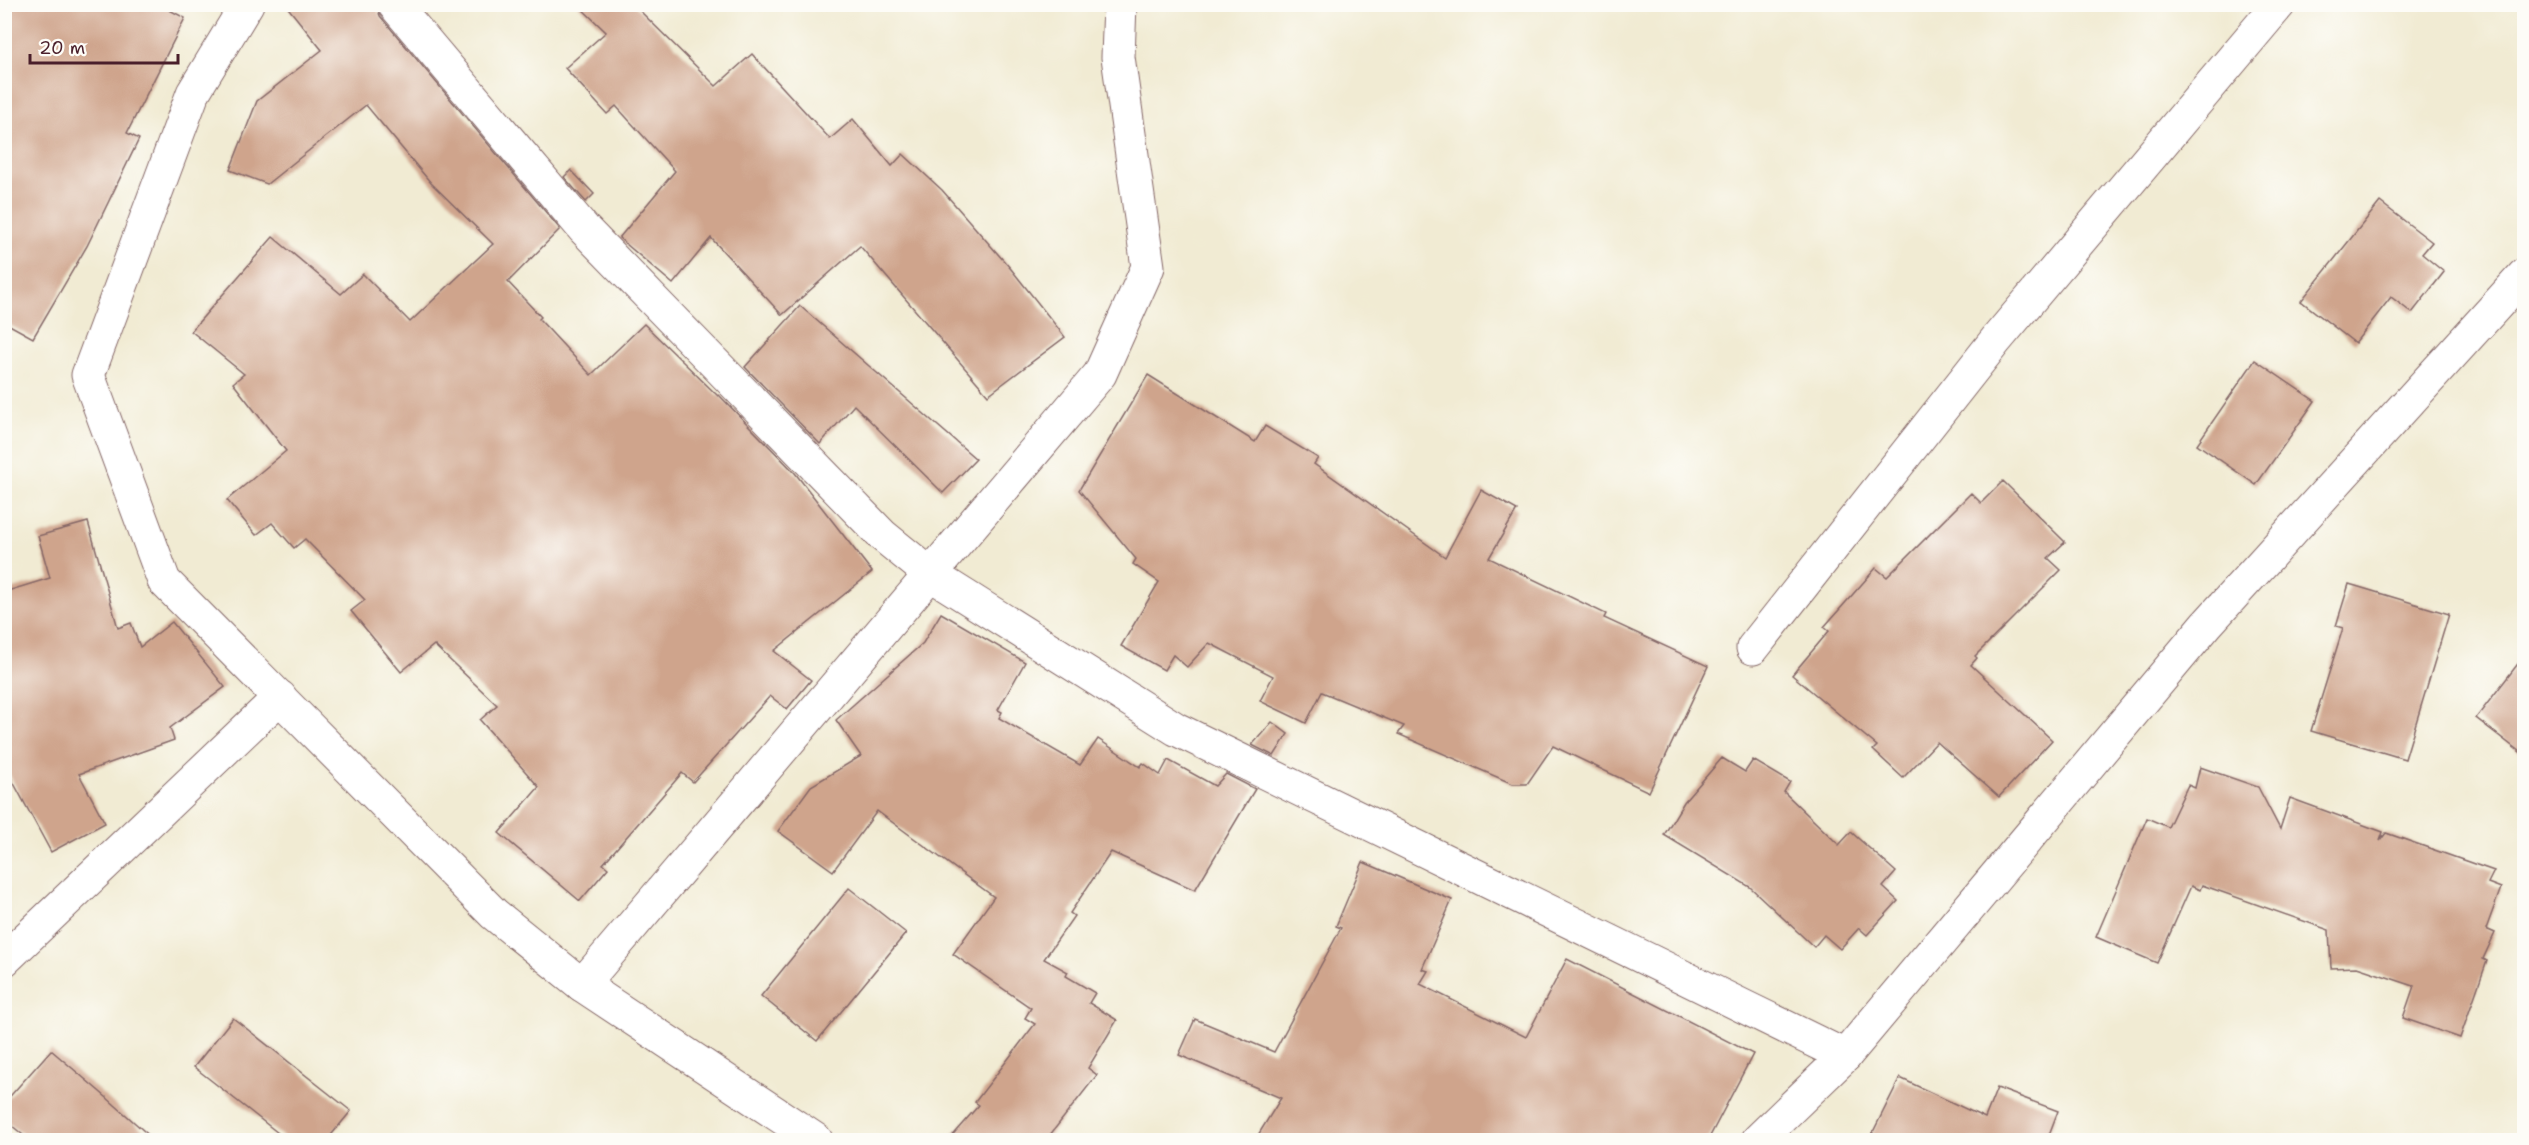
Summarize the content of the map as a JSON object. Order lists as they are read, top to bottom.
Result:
{
  "scale_bar": "20 m"
}
